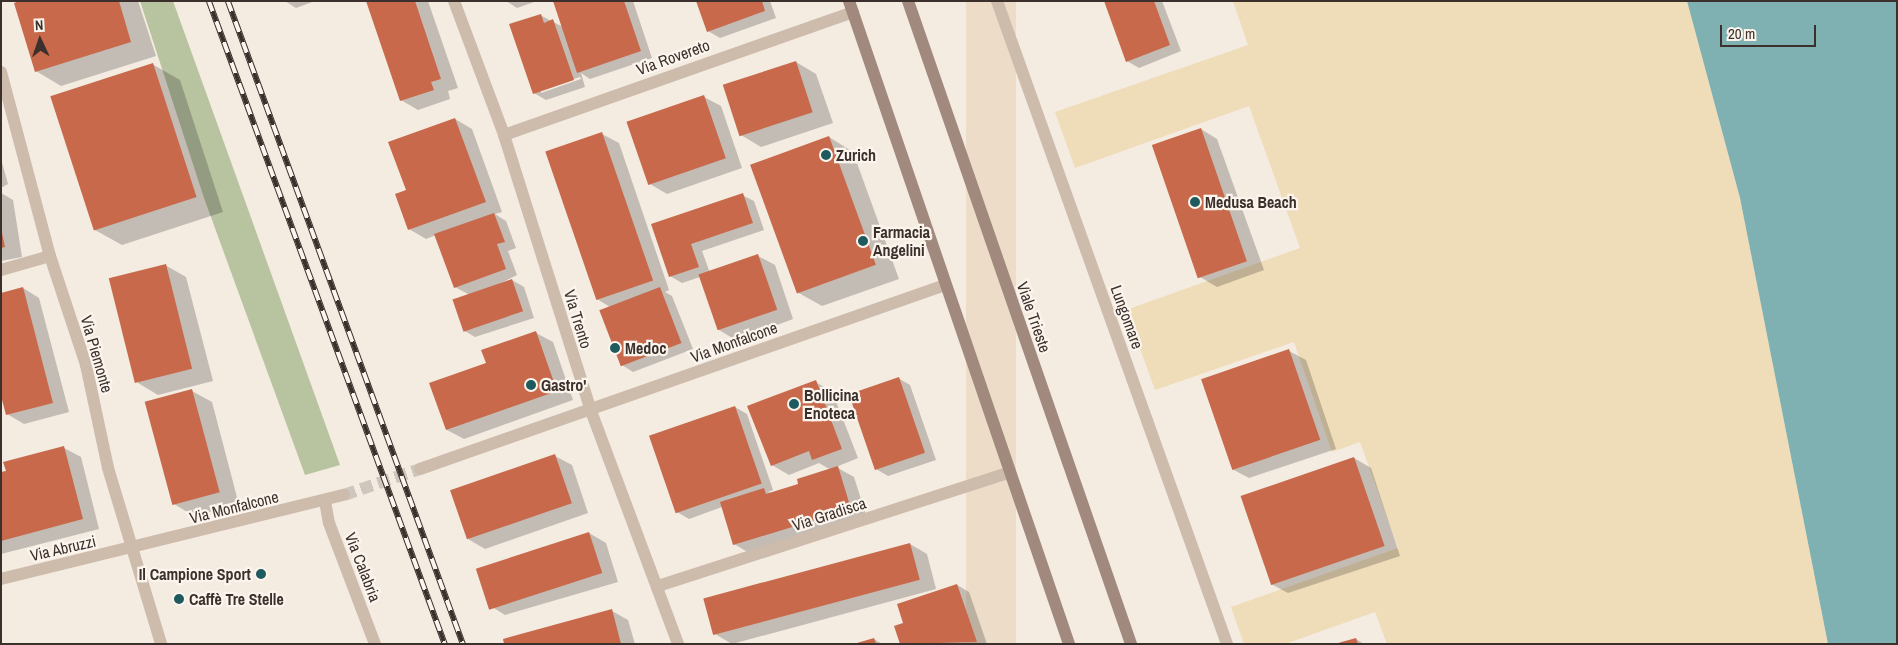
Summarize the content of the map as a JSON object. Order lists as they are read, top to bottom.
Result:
{
  "streets": {
    "street": [
      "Via Rovereto",
      "Viale Trieste",
      "Lungomare",
      "Via Trento",
      "Via Monfalcone",
      "Via Piemonte",
      "Via Gradisca",
      "Via Abruzzi",
      "Via Calabria"
    ]
  },
  "crossings": [
    ["Via Rovereto", "Via Trento"],
    ["Via Trento", "Via Monfalcone"],
    ["Via Trento", "Via Gradisca"],
    ["Via Monfalcone", "Via Piemonte"],
    ["Via Monfalcone", "Via Abruzzi"],
    ["Via Monfalcone", "Via Calabria"],
    ["Via Piemonte", "Via Abruzzi"]
  ],
  "places": [
    "Zurich",
    "Medusa Beach",
    "Farmacia Angelini",
    "Medoc",
    "Gastro'",
    "Bollicina Enoteca",
    "Il Campione Sport",
    "Caffè Tre Stelle"
  ],
  "scale_bar": "20 m",
  "north": "top"
}
